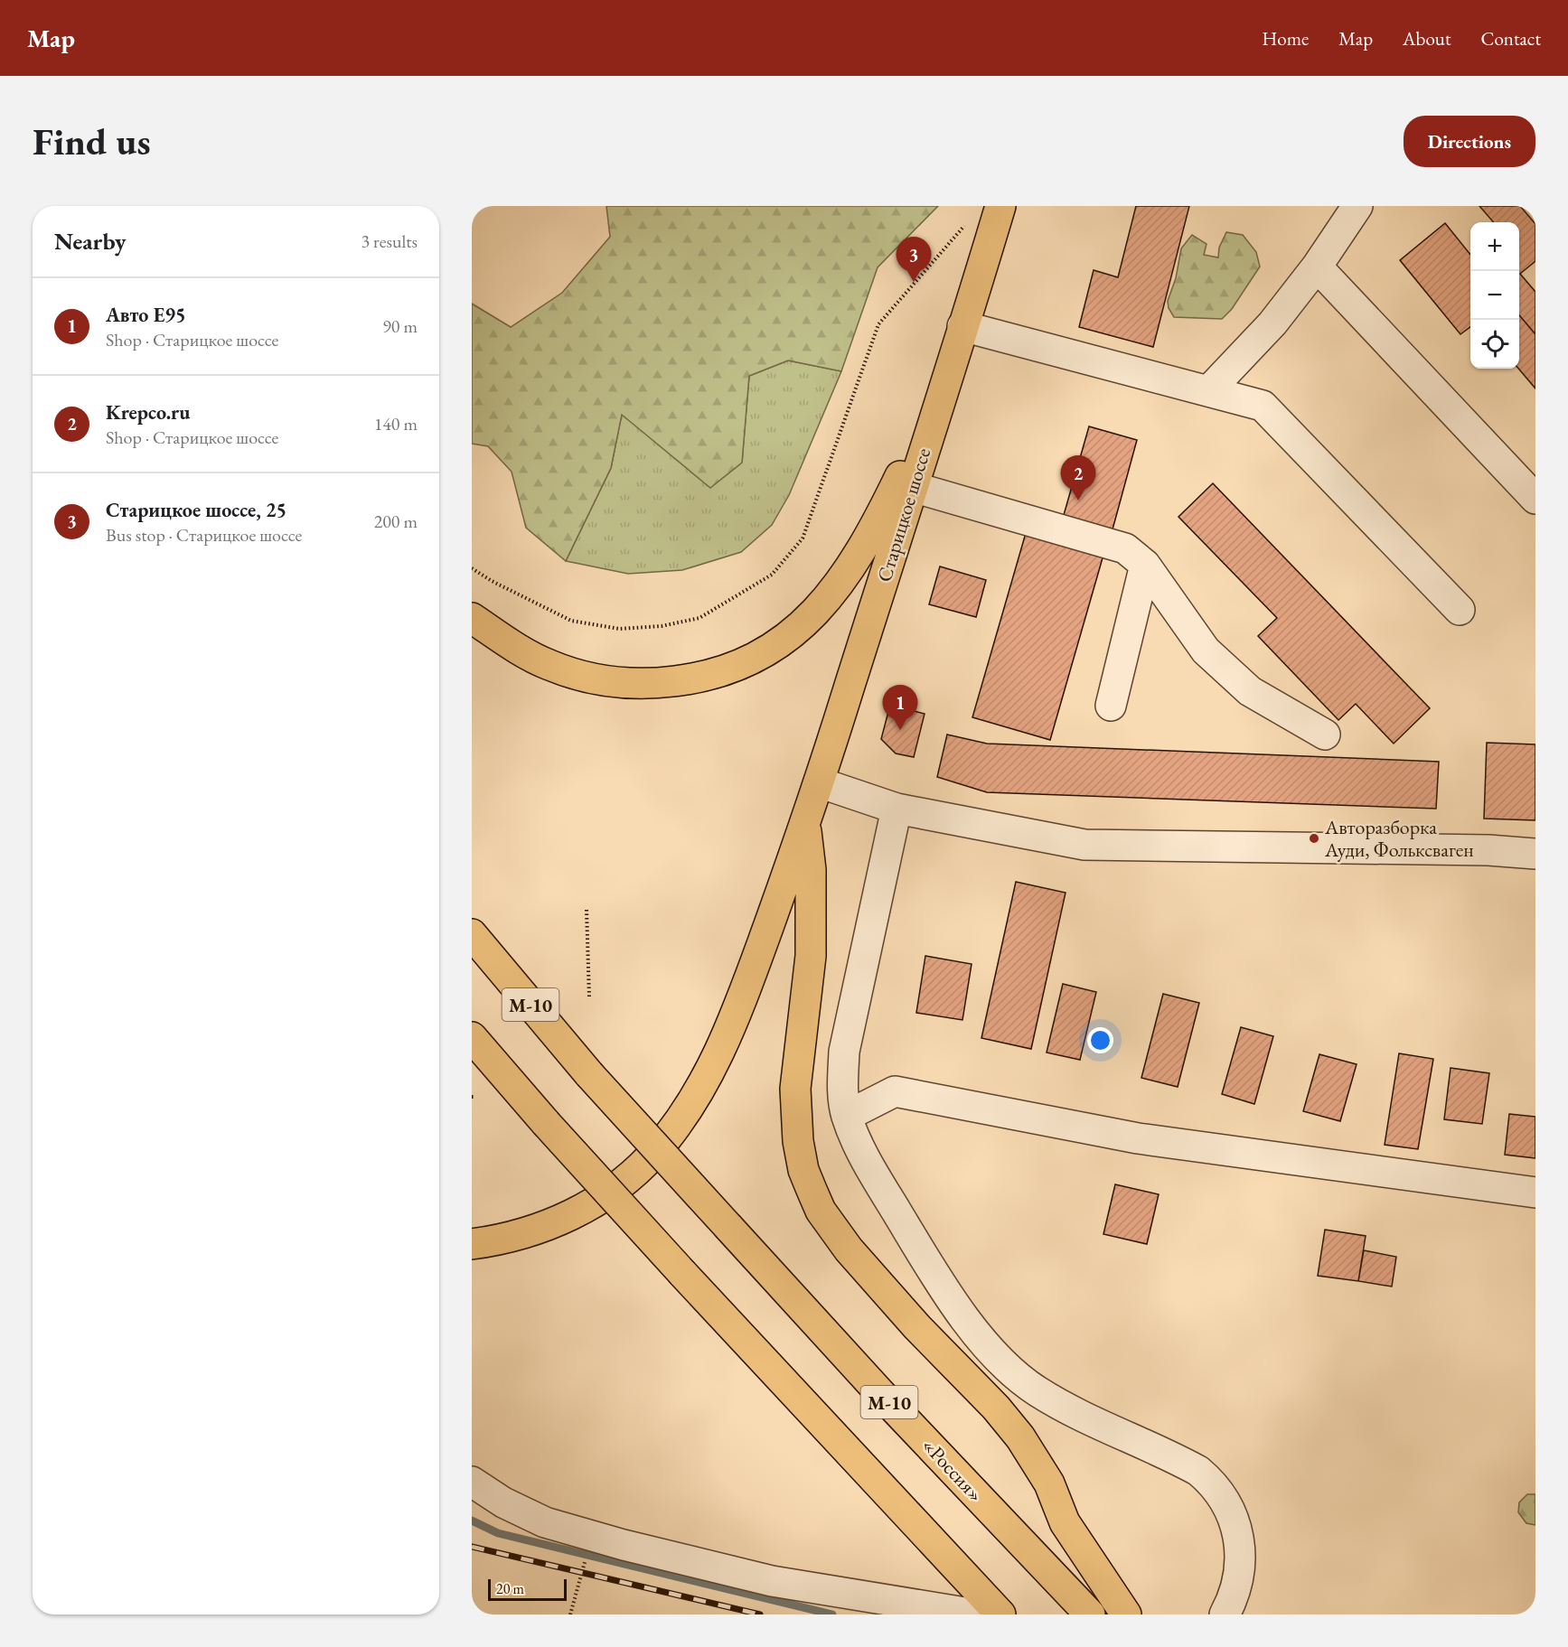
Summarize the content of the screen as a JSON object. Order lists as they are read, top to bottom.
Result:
{
  "streets": {
    "main road": ["Старицкое шоссе", "М-10", "«Россия»"]
  },
  "places": ["Авторазборка Ауди, Фольксваген"],
  "scale_bar": "20 m",
  "page": {
    "header": "Map",
    "nav": [
      "Home",
      "Map",
      "About",
      "Contact"
    ],
    "buttons": "Directions",
    "title": "Find us",
    "heading": ["Nearby", "3 results"],
    "map_buttons": ["+", "−"],
    "pins": ["3", "2", "1"],
    "list": [
      {
        "mark": "1",
        "name": "Авто E95",
        "note": "Shop · Старицкое шоссе",
        "value": "90 m"
      },
      {
        "mark": "2",
        "name": "Krepco.ru",
        "note": "Shop · Старицкое шоссе",
        "value": "140 m"
      },
      {
        "mark": "3",
        "name": "Старицкое шоссе, 25",
        "note": "Bus stop · Старицкое шоссе",
        "value": "200 m"
      }
    ],
    "scale": "20 m"
  }
}
